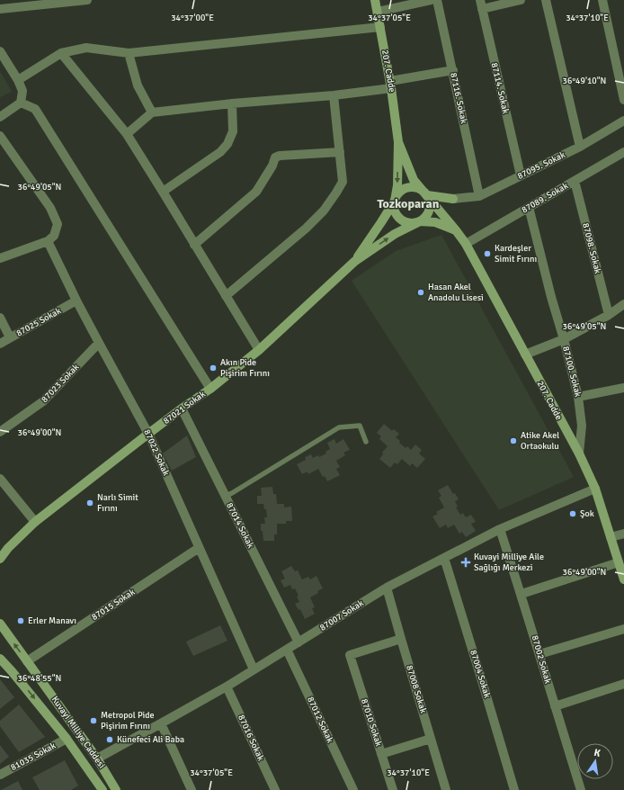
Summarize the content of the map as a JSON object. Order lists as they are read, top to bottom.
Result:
{
  "streets": {
    "street": [
      "207. Cadde",
      "87114. Sokak",
      "87116. Sokak",
      "87095. Sokak",
      "87089. Sokak",
      "87098. Sokak",
      "87025 Sokak",
      "87100. Sokak",
      "87023 Sokak",
      "87021 Sokak",
      "87022 Sokak",
      "87014 Sokak",
      "87015 Sokak",
      "87007 Sokak",
      "87002 Sokak",
      "87004 Sokak",
      "87008 Sokak",
      "87012 Sokak",
      "87010 Sokak",
      "Kuvayi Milliye Caddesi",
      "87016 Sokak",
      "81035 Sokak"
    ]
  },
  "crossings": [
    ["207. Cadde", "87095. Sokak"],
    ["207. Cadde", "87089. Sokak"],
    ["207. Cadde", "87100. Sokak"],
    ["207. Cadde", "87007 Sokak"],
    ["87114. Sokak", "87095. Sokak"],
    ["87116. Sokak", "87095. Sokak"],
    ["87089. Sokak", "87098. Sokak"],
    ["87089. Sokak", "87100. Sokak"],
    ["87025 Sokak", "87022 Sokak"],
    ["87023 Sokak", "87022 Sokak"],
    ["87021 Sokak", "87022 Sokak"],
    ["87021 Sokak", "87014 Sokak"],
    ["87022 Sokak", "87015 Sokak"],
    ["87022 Sokak", "87007 Sokak"],
    ["87014 Sokak", "87007 Sokak"],
    ["87015 Sokak", "Kuvayi Milliye Caddesi"],
    ["87007 Sokak", "87002 Sokak"],
    ["87007 Sokak", "87004 Sokak"],
    ["87007 Sokak", "87008 Sokak"],
    ["87007 Sokak", "87012 Sokak"],
    ["87007 Sokak", "Kuvayi Milliye Caddesi"],
    ["87007 Sokak", "87016 Sokak"],
    ["87008 Sokak", "87010 Sokak"],
    ["Kuvayi Milliye Caddesi", "81035 Sokak"]
  ],
  "districts": ["Tozkoparan"],
  "places": {
    "other": [
      "Kardeşler Simit Fırını",
      "Hasan Akel Anadolu Lisesi",
      "Akın Pide Pişirim Fırını",
      "Atike Akel Ortaokulu",
      "Narlı Simit Fırını",
      "Şok",
      "Erler Manavı",
      "Metropol Pide Pişirim Fırını",
      "Künefeci Ali Baba"
    ],
    "health": ["Kuvayi Milliye Aile Sağlığı Merkezi"]
  },
  "north": "top",
  "coordinates": [
    "34°37'00\"E",
    "34°37'05\"E",
    "34°37'10\"E",
    "36°49'10\"N",
    "36°49'05\"N",
    "36°49'00\"N",
    "36°48'55\"N"
  ]
}
